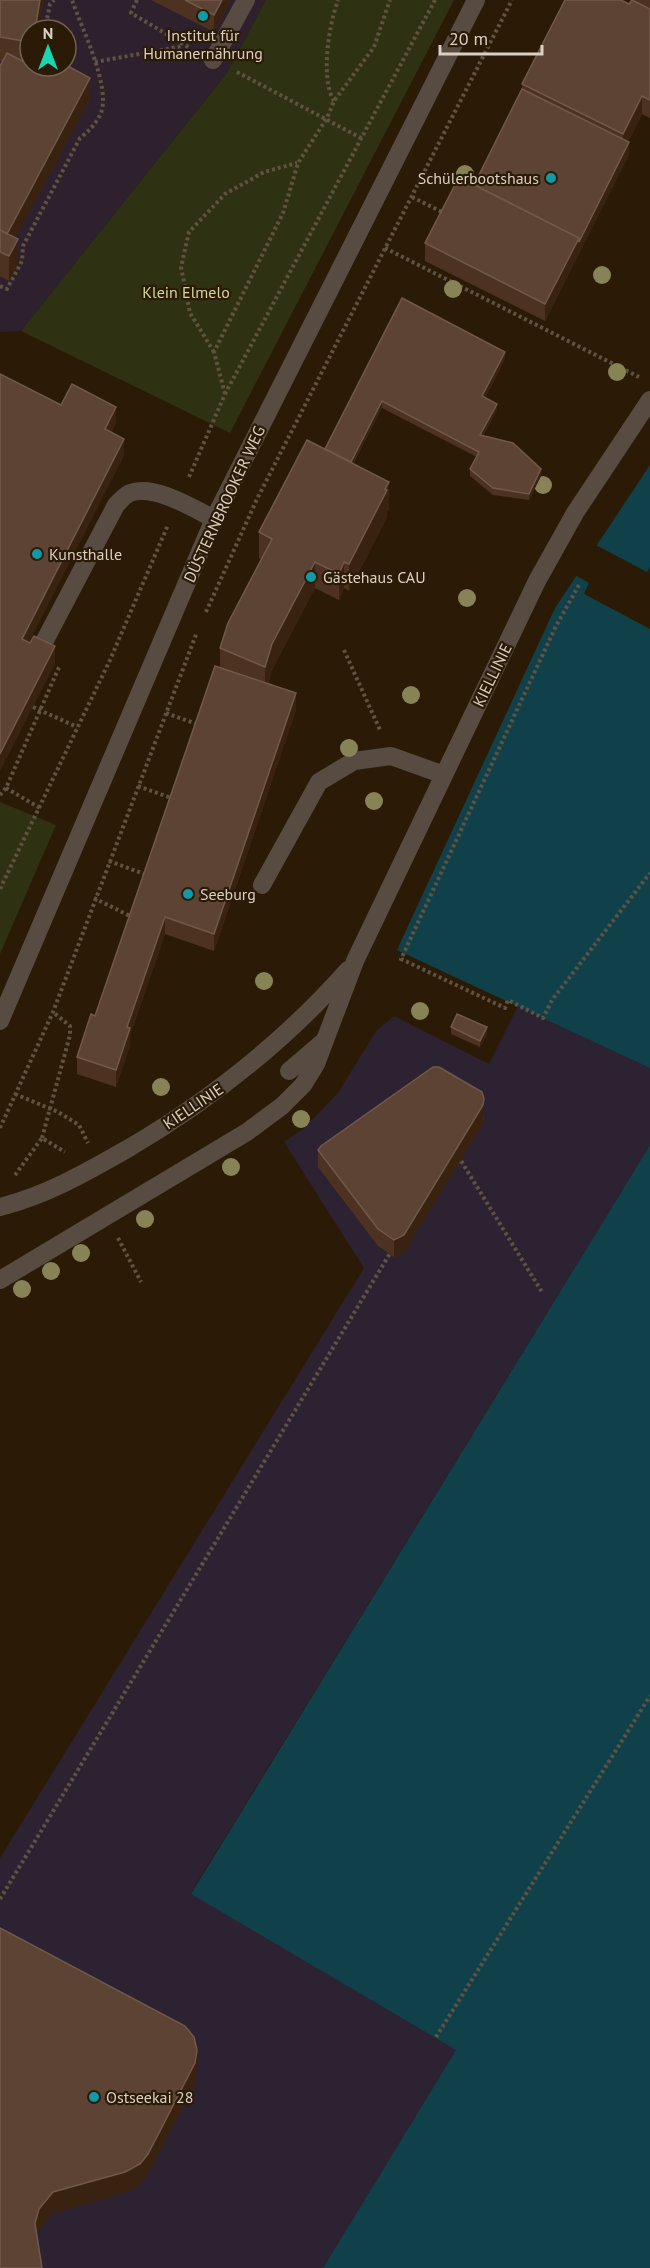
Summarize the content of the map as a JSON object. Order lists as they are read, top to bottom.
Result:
{
  "streets": {
    "street": ["DÜSTERNBROOKER WEG", "KIELLINIE"]
  },
  "parks": ["Klein Elmelo"],
  "places": [
    "Institut für Humanernährung",
    "Schülerbootshaus",
    "Kunsthalle",
    "Gästehaus CAU",
    "Seeburg",
    "Ostseekai 28"
  ],
  "scale_bar": "20 m",
  "north": "top"
}
